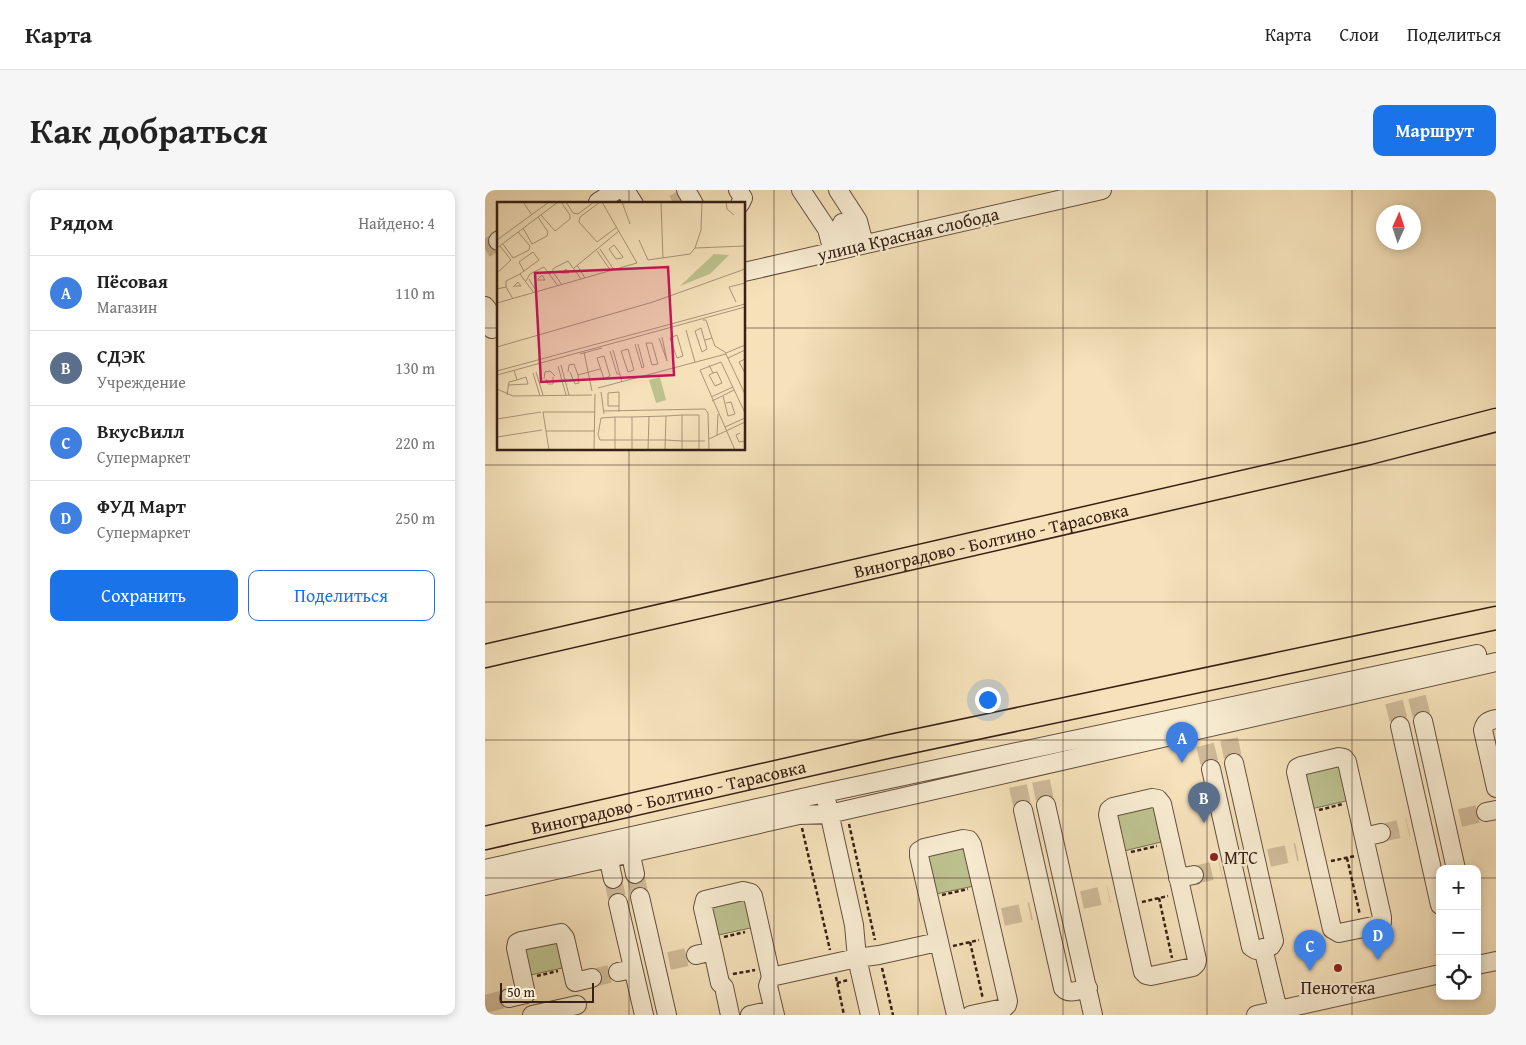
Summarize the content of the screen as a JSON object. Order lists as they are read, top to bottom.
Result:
{
  "streets": {
    "main road": ["Виноградово - Болтино - Тарасовка"],
    "street": ["улица Красная слобода"]
  },
  "places": ["МТС", "Пенотека"],
  "scale_bar": "50 m",
  "north": "top",
  "page": {
    "header": "Карта",
    "nav": ["Карта", "Слои", "Поделиться"],
    "title": "Как добраться",
    "buttons": [
      "Маршрут",
      ["Сохранить", "Поделиться"]
    ],
    "heading": ["Рядом", "Найдено: 4"],
    "list": [
      {
        "mark": "A",
        "name": "Пёсовая",
        "note": "Магазин",
        "value": "110 m"
      },
      {
        "mark": "B",
        "name": "СДЭК",
        "note": "Учреждение",
        "value": "130 m"
      },
      {
        "mark": "C",
        "name": "ВкусВилл",
        "note": "Супермаркет",
        "value": "220 m"
      },
      {
        "mark": "D",
        "name": "ФУД Март",
        "note": "Супермаркет",
        "value": "250 m"
      }
    ],
    "pins": [
      "A",
      "B",
      "D",
      "C"
    ],
    "map_buttons": ["+", "−"],
    "scale": "50 m"
  }
}
